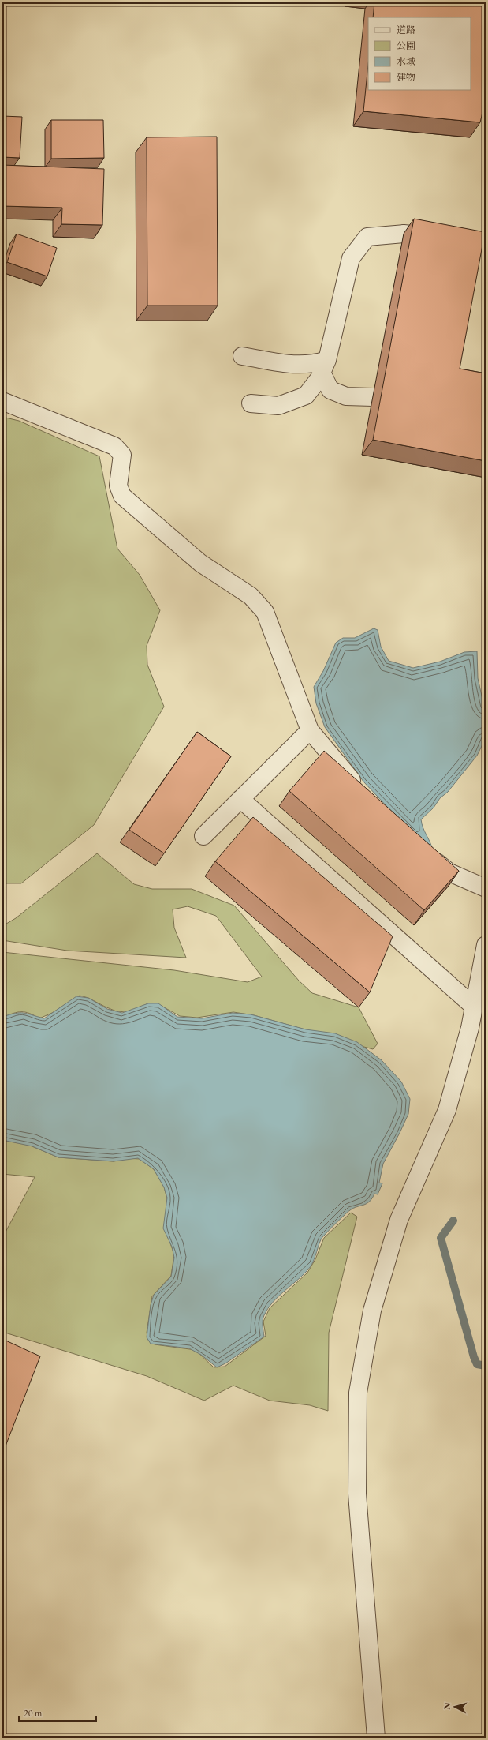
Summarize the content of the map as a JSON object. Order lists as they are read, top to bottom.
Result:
{
  "legend": [
    "道路",
    "公園",
    "水域",
    "建物"
  ],
  "scale_bar": "20 m",
  "north": "left"
}
